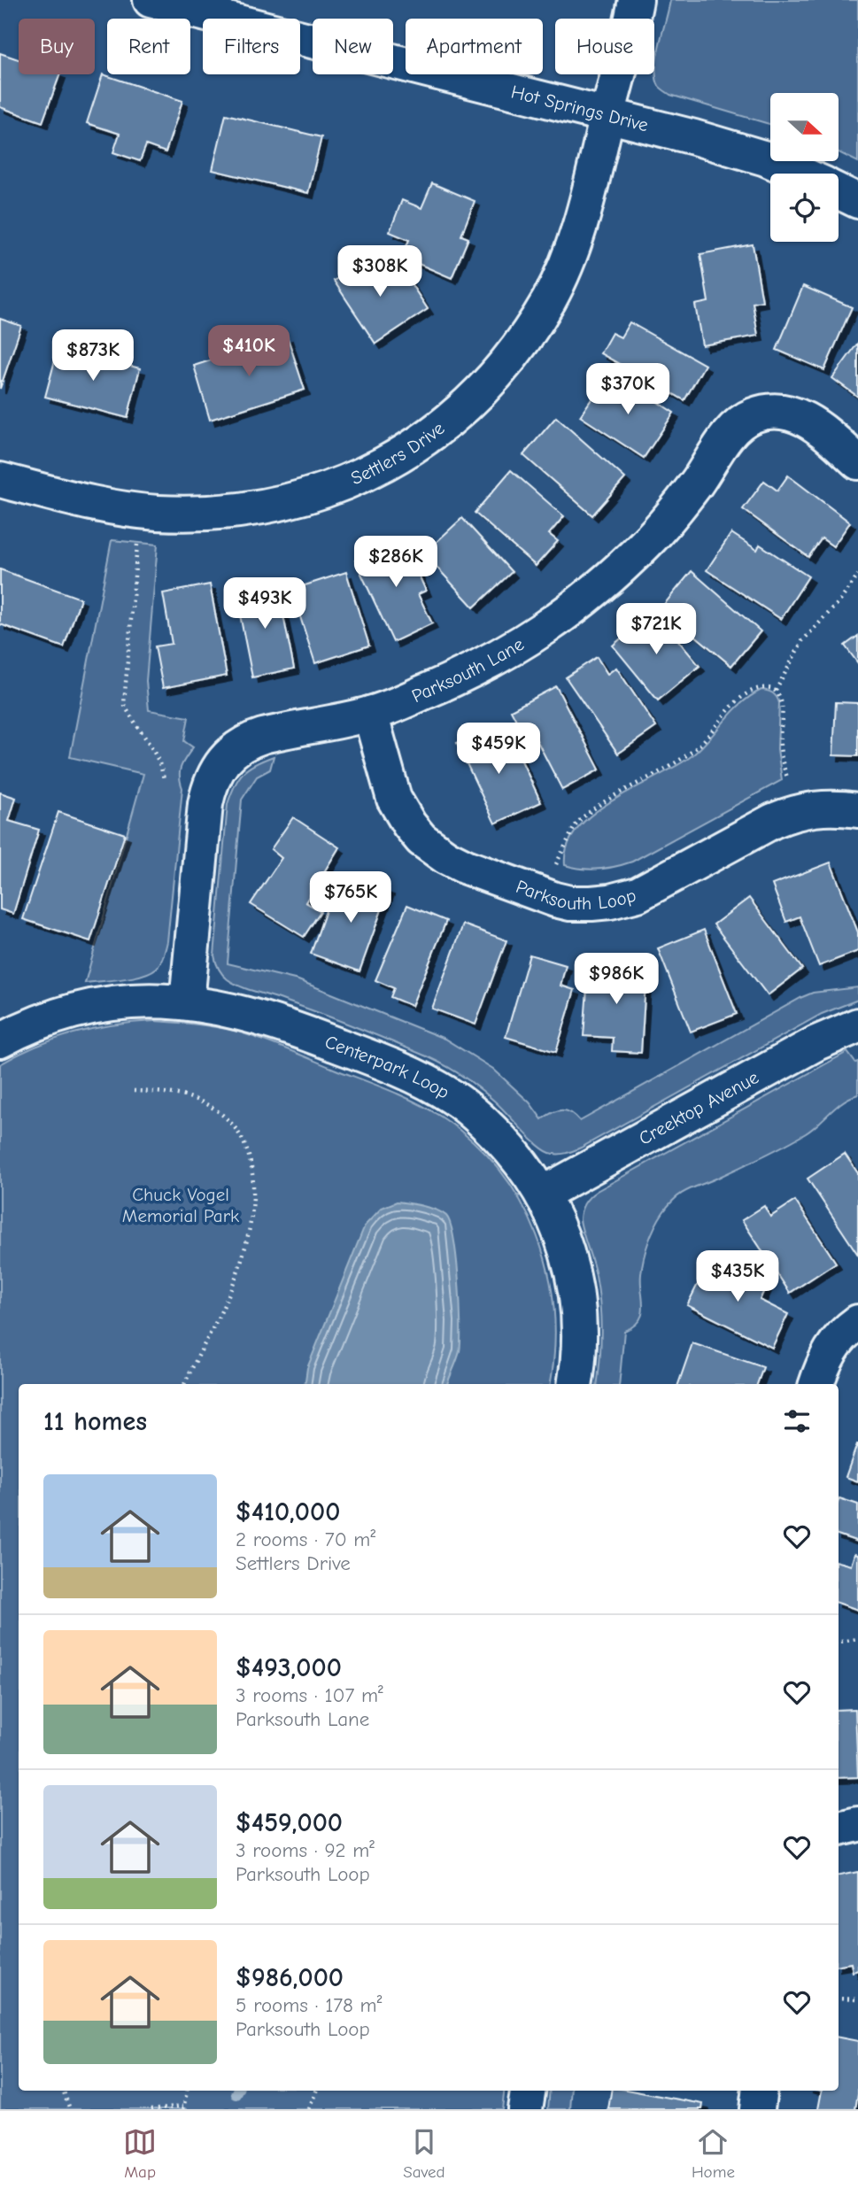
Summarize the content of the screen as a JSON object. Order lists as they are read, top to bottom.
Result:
{
  "streets": {
    "street": [
      "Hot Springs Drive",
      "Settlers Drive",
      "Parksouth Lane",
      "Parksouth Loop",
      "Centerpark Loop",
      "Creektop Avenue"
    ]
  },
  "crossings": [
    ["Hot Springs Drive", "Settlers Drive"],
    ["Parksouth Lane", "Parksouth Loop"],
    ["Parksouth Lane", "Centerpark Loop"],
    ["Centerpark Loop", "Creektop Avenue"]
  ],
  "parks": ["Chuck Vogel Memorial Park"],
  "north": "right",
  "page": {
    "chip": [
      "Buy",
      "Rent",
      "Filters",
      "New",
      "Apartment",
      "House"
    ],
    "price": [
      "$308K",
      "$410K",
      "$873K",
      "$370K",
      "$286K",
      "$493K",
      "$721K",
      "$459K",
      "$765K",
      "$986K",
      "$435K"
    ],
    "heading": "11 homes",
    "list": [
      {
        "name": "$410,000",
        "note": "2 rooms · 70 m² · Settlers Drive"
      },
      {
        "name": "$493,000",
        "note": "3 rooms · 107 m² · Parksouth Lane"
      },
      {
        "name": "$459,000",
        "note": "3 rooms · 92 m² · Parksouth Loop"
      },
      {
        "name": "$986,000",
        "note": "5 rooms · 178 m² · Parksouth Loop"
      }
    ],
    "tabs": ["Map", "Saved", "Home"]
  }
}
